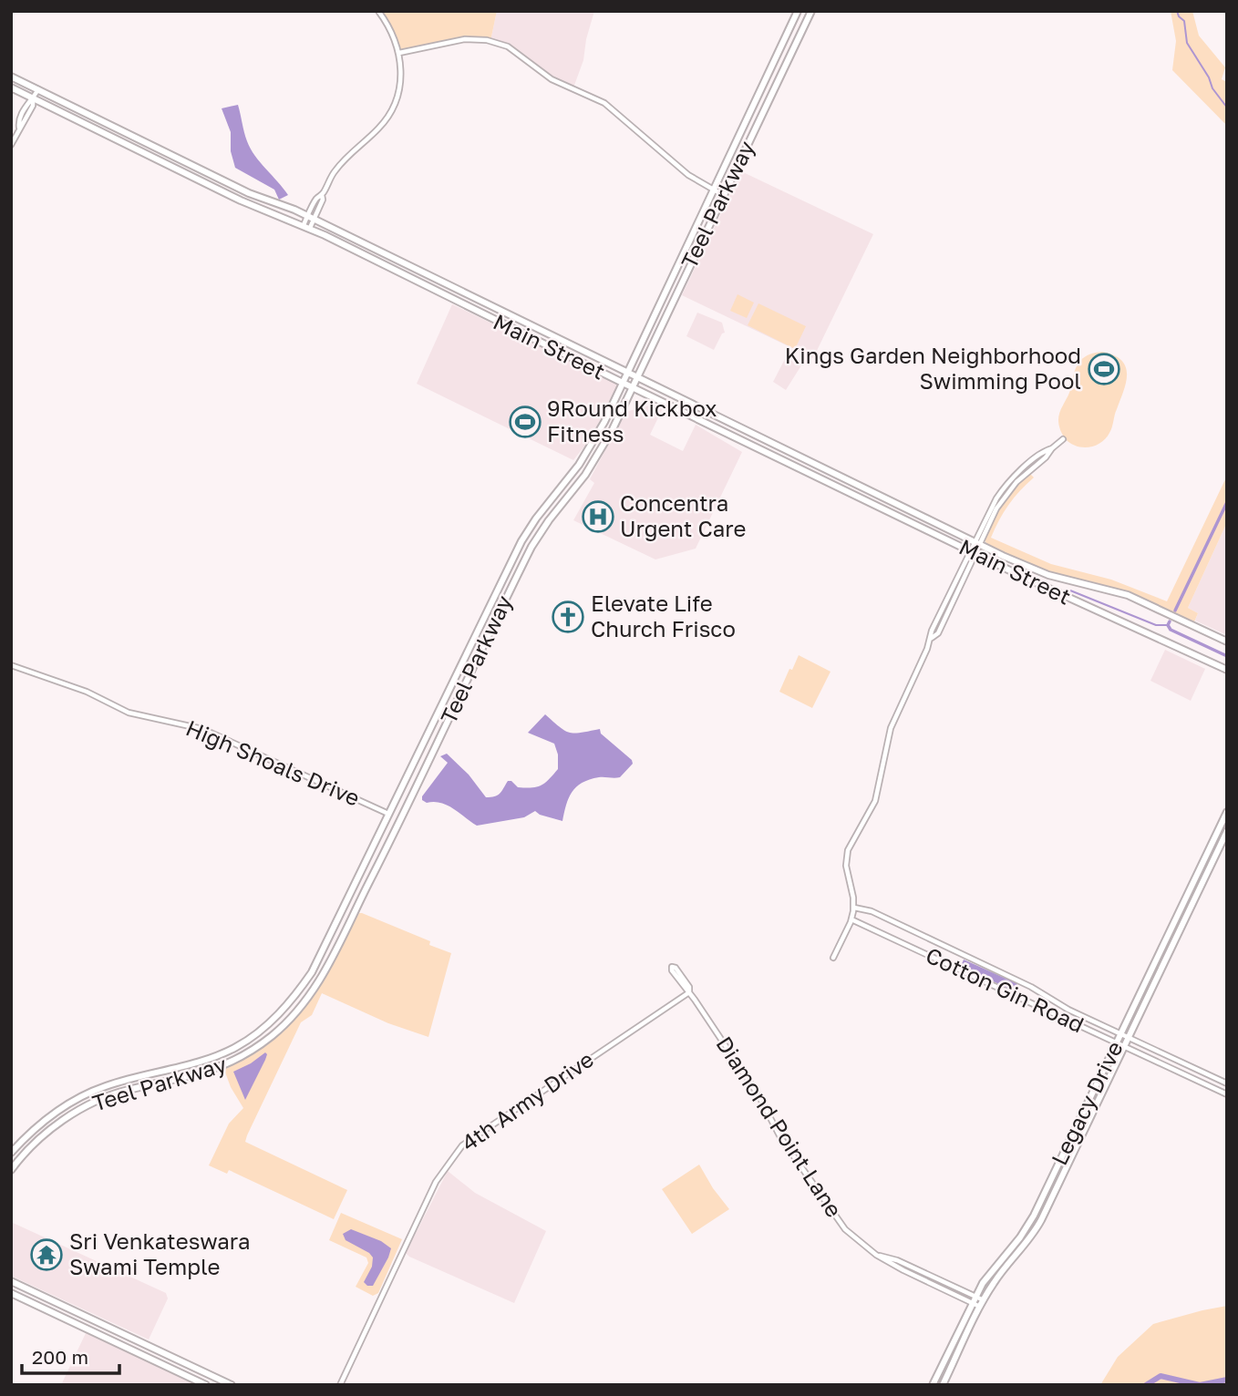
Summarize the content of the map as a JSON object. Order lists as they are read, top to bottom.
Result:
{
  "streets": {
    "main road": ["Teel Parkway", "Main Street", "Legacy Drive"],
    "street": [
      "High Shoals Drive",
      "Cotton Gin Road",
      "4th Army Drive",
      "Diamond Point Lane"
    ]
  },
  "crossings": [
    ["Teel Parkway", "Main Street"],
    ["Teel Parkway", "High Shoals Drive"],
    ["Cotton Gin Road", "Legacy Drive"],
    ["4th Army Drive", "Diamond Point Lane"],
    ["Legacy Drive", "Diamond Point Lane"]
  ],
  "places": {
    "sports": ["Kings Garden Neighborhood Swimming Pool", "9Round Kickbox Fitness"],
    "hospital": ["Concentra Urgent Care"],
    "church": ["Elevate Life Church Frisco"],
    "temple": ["Sri Venkateswara Swami Temple"]
  },
  "scale_bar": "200 m"
}
